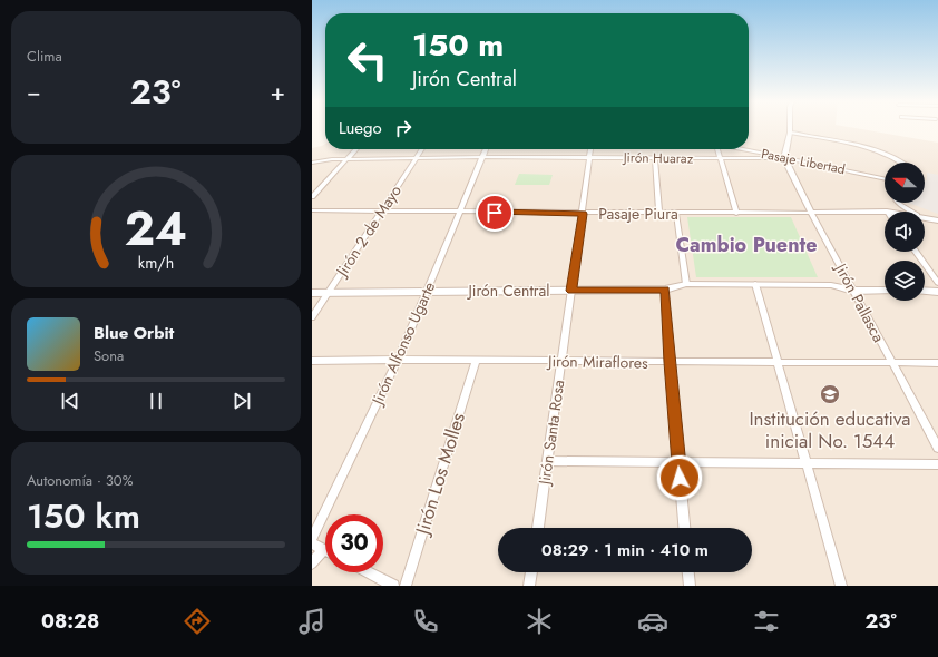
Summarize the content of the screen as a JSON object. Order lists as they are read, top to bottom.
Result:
{
  "streets": {
    "street": [
      "Jirón Huaraz",
      "Pasaje Libertad",
      "Pasaje Piura",
      "Jirón 2 de Mayo",
      "Jirón Central",
      "Jirón Pallasca",
      "Jirón Alfonso Ugarte",
      "Jirón Miraflores",
      "Jirón Santa Rosa",
      "Jirón Los Molles"
    ]
  },
  "crossings": [
    ["Jirón Huaraz", "Pasaje Libertad"],
    ["Jirón Huaraz", "Jirón 2 de Mayo"],
    ["Jirón Huaraz", "Jirón Pallasca"],
    ["Jirón Huaraz", "Jirón Alfonso Ugarte"],
    ["Jirón Huaraz", "Jirón Santa Rosa"],
    ["Pasaje Libertad", "Jirón Pallasca"],
    ["Pasaje Piura", "Jirón 2 de Mayo"],
    ["Pasaje Piura", "Jirón Pallasca"],
    ["Pasaje Piura", "Jirón Alfonso Ugarte"],
    ["Pasaje Piura", "Jirón Santa Rosa"],
    ["Jirón 2 de Mayo", "Jirón Central"],
    ["Jirón Central", "Jirón Pallasca"],
    ["Jirón Central", "Jirón Alfonso Ugarte"],
    ["Jirón Central", "Jirón Santa Rosa"],
    ["Jirón Pallasca", "Jirón Miraflores"],
    ["Jirón Alfonso Ugarte", "Jirón Miraflores"],
    ["Jirón Miraflores", "Jirón Santa Rosa"],
    ["Jirón Miraflores", "Jirón Los Molles"]
  ],
  "districts": ["Cambio Puente"],
  "places": {
    "school or university": ["Institución educativa inicial No. 1544"]
  },
  "north": "left",
  "page": {
    "tile": [
      "Clima",
      ["Autonomía · 30%", "150 km"]
    ],
    "turn": ["150 m", "Jirón Central"],
    "heat": ["−", "23°", "+"],
    "then": "Luego",
    "song": ["Blue Orbit", "Sona"],
    "limit": "30",
    "trip": "08:29 · 1 min · 410 m",
    "tabs": ["08:28", "23°"],
    "gauge": ["24", "km/h"]
  }
}
